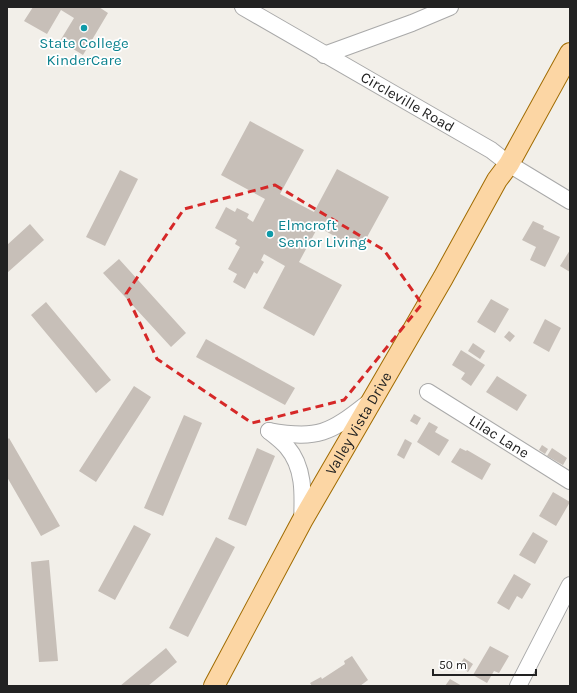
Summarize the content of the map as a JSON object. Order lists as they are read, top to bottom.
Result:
{
  "streets": {
    "main road": ["Valley Vista Drive"],
    "street": ["Circleville Road", "Lilac Lane"]
  },
  "crossings": [
    ["Circleville Road", "Valley Vista Drive"]
  ],
  "places": ["State College KinderCare", "Elmcroft Senior Living"],
  "scale_bar": "50 m"
}
